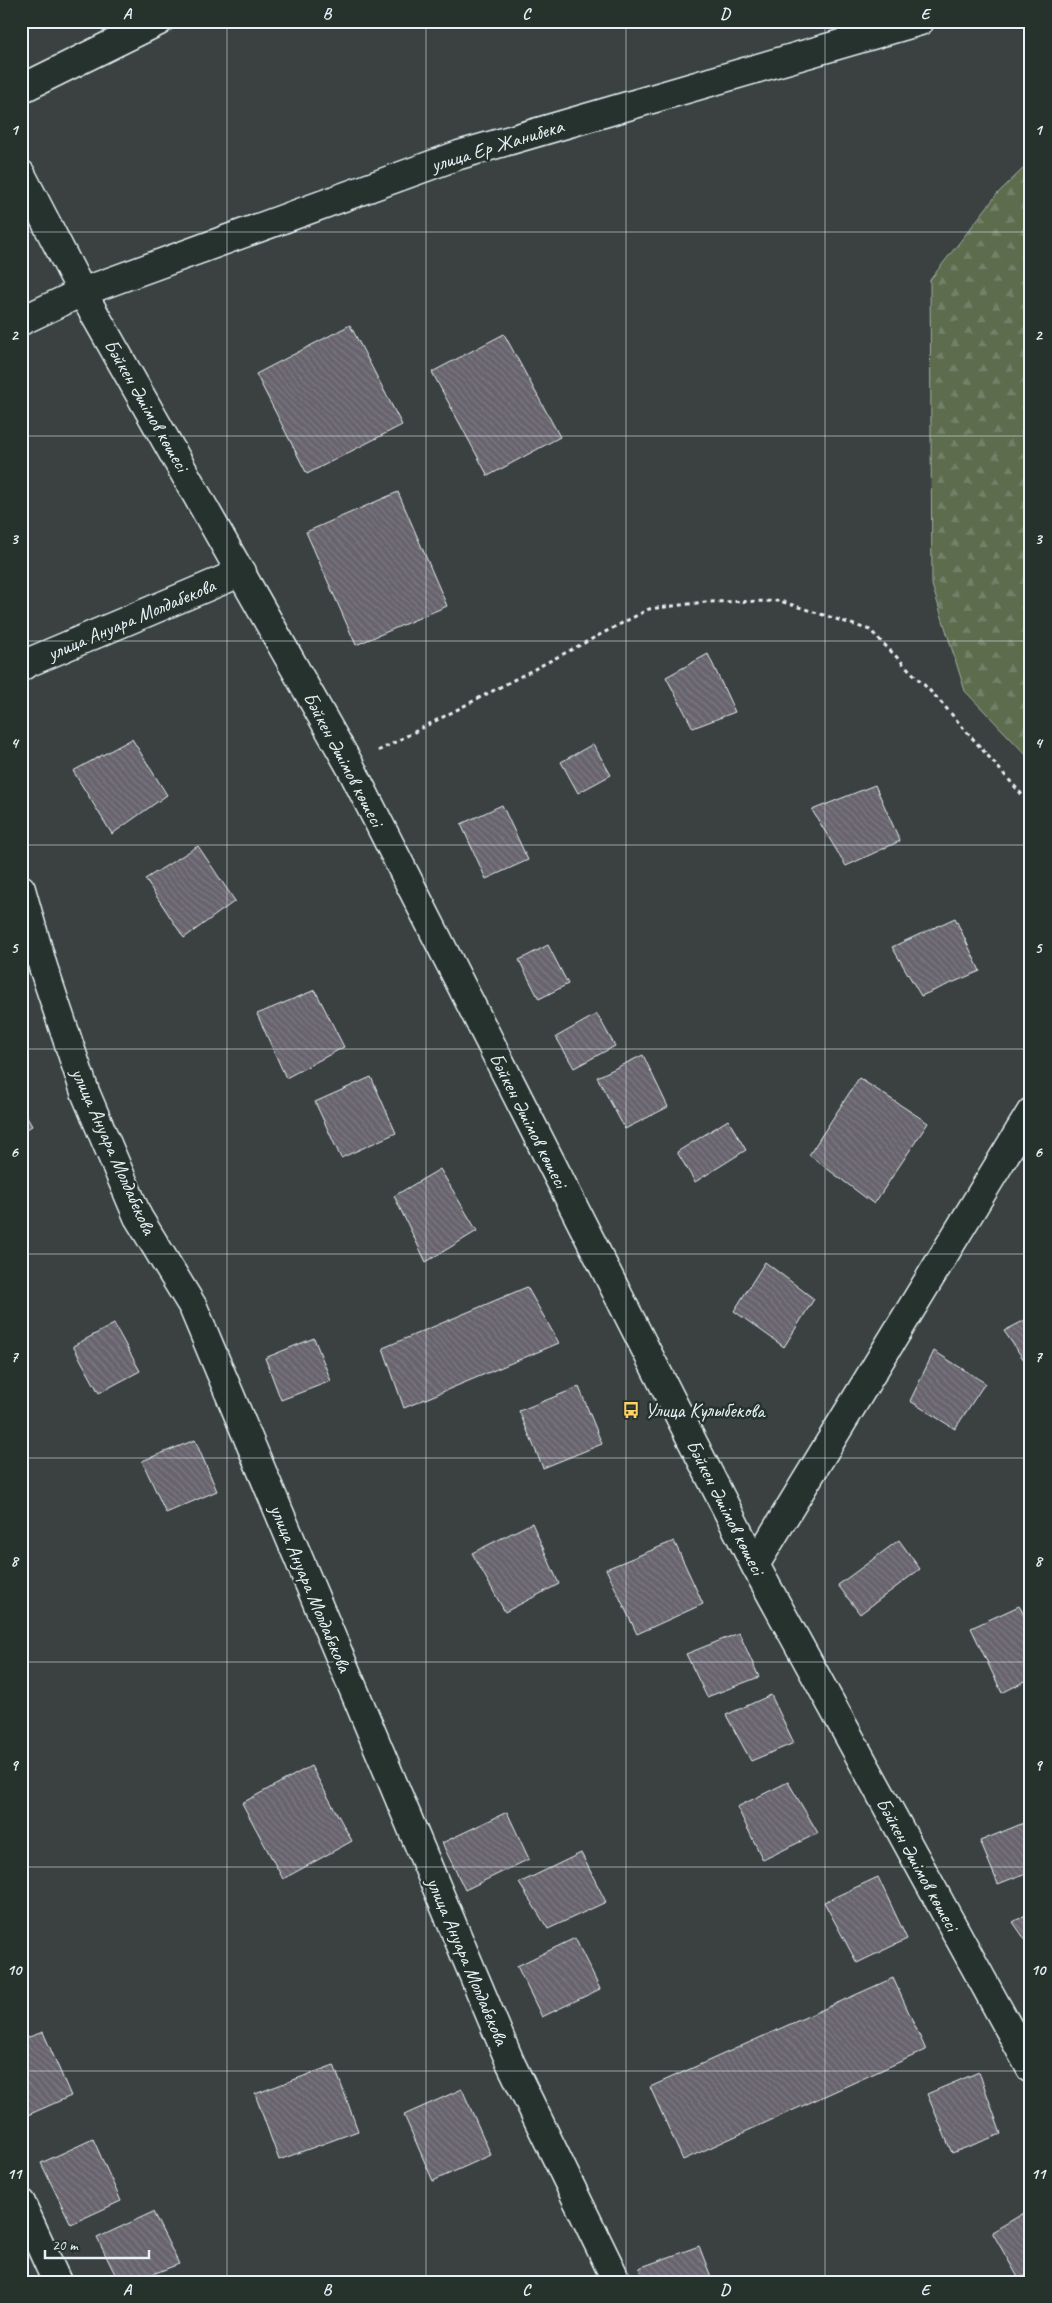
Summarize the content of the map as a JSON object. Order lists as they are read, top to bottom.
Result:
{
  "streets": {
    "street": ["улица Ер Жанибека", "Бәйкен Әшімов көшесі", "улица Ануара Молдабекова"]
  },
  "crossings": [
    ["улица Ер Жанибека", "Бәйкен Әшімов көшесі"],
    ["Бәйкен Әшімов көшесі", "улица Ануара Молдабекова"]
  ],
  "places": {
    "bus stop": ["Улица Кулыбекова"]
  },
  "scale_bar": "20 m",
  "grid": {
    "columns": [
      "A",
      "B",
      "C",
      "D",
      "E"
    ],
    "rows": [
      "1",
      "2",
      "3",
      "4",
      "5",
      "6",
      "7",
      "8",
      "9",
      "10",
      "11"
    ]
  }
}
